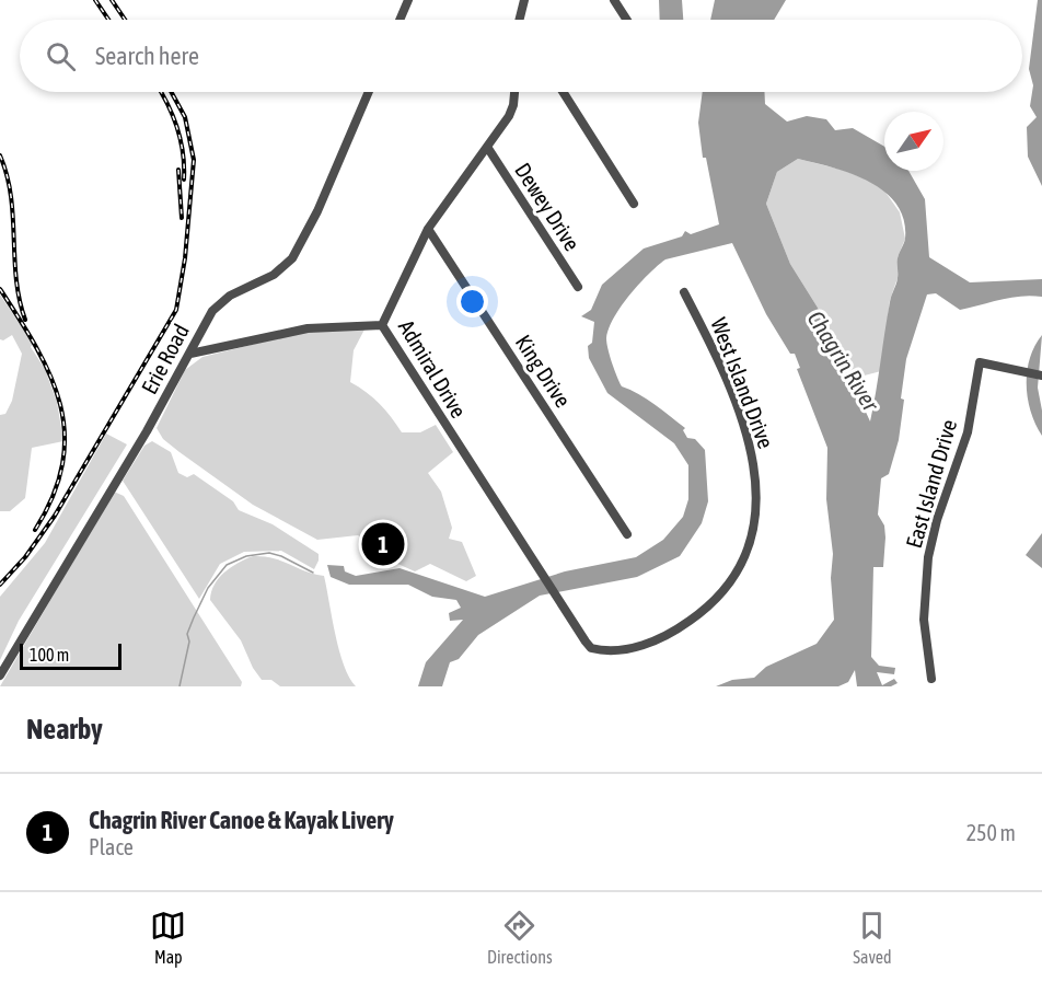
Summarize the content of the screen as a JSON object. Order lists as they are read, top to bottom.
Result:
{
  "streets": {
    "street": [
      "Dewey Drive",
      "Erie Road",
      "Admiral Drive",
      "King Drive",
      "West Island Drive",
      "East Island Drive"
    ]
  },
  "crossings": [
    ["Dewey Drive", "Admiral Drive"],
    ["Admiral Drive", "King Drive"],
    ["Admiral Drive", "West Island Drive"]
  ],
  "water": ["Chagrin River"],
  "scale_bar": "100 m",
  "north": "top right",
  "page": {
    "search": "Search here",
    "pins": "1",
    "scale": "100 m",
    "heading": "Nearby",
    "list": [
      {
        "mark": "1",
        "name": "Chagrin River Canoe & Kayak Livery",
        "note": "Place",
        "value": "250 m"
      }
    ],
    "nav": ["Map", "Directions", "Saved"]
  }
}
